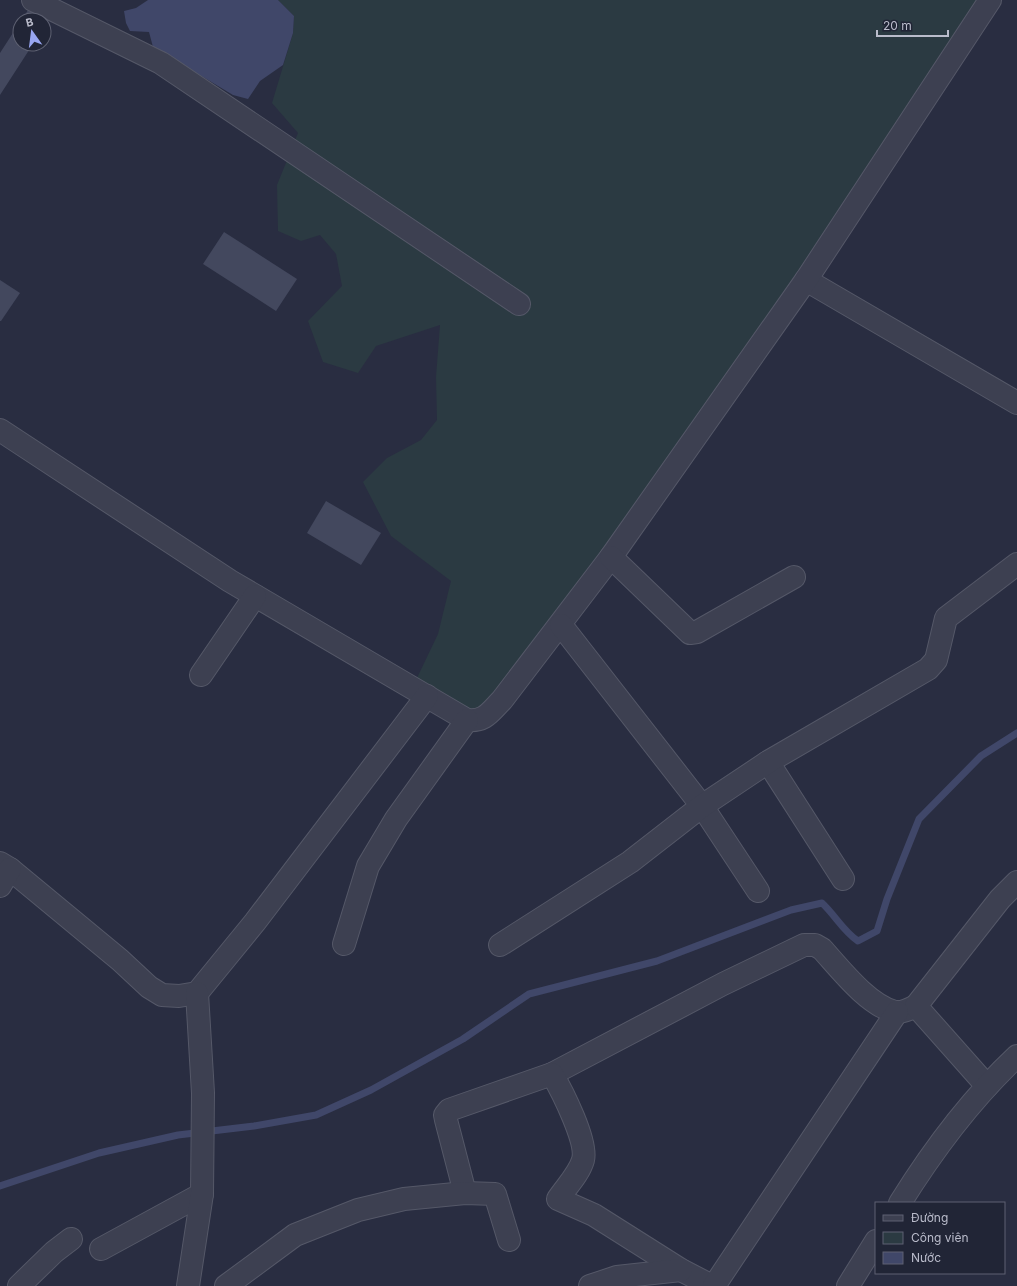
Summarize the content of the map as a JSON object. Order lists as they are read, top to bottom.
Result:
{
  "legend": ["Đường", "Công viên", "Nước"],
  "scale_bar": "20 m",
  "north": "top"
}
